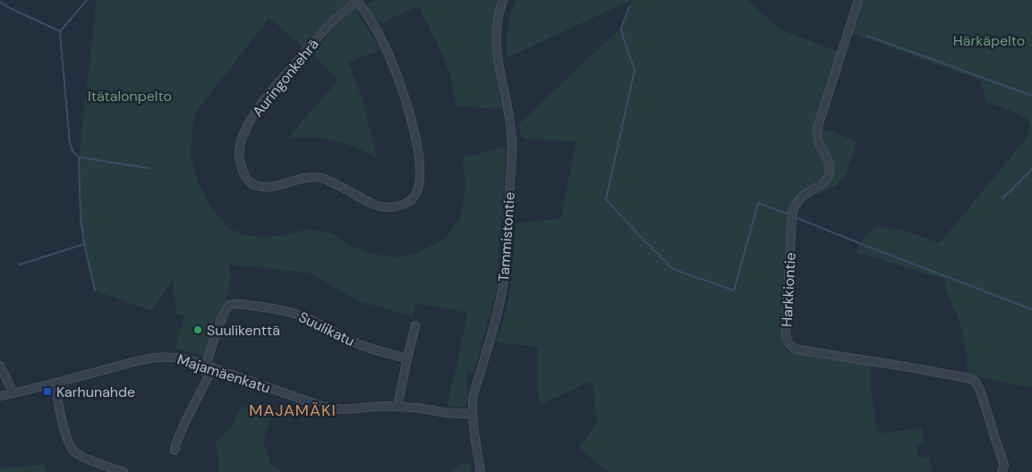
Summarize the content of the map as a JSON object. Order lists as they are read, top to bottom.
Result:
{
  "streets": {
    "street": [
      "Auringonkehrä",
      "Tammistontie",
      "Harkkiontie",
      "Suulikatu",
      "Majamäenkatu"
    ]
  },
  "crossings": [
    ["Tammistontie", "Majamäenkatu"],
    ["Suulikatu", "Majamäenkatu"]
  ],
  "districts": ["MAJAMÄKI"],
  "parks": ["Härkäpelto", "Itätalonpelto"],
  "places": {
    "other": ["Suulikenttä"],
    "transit": ["Karhunahde"]
  }
}
